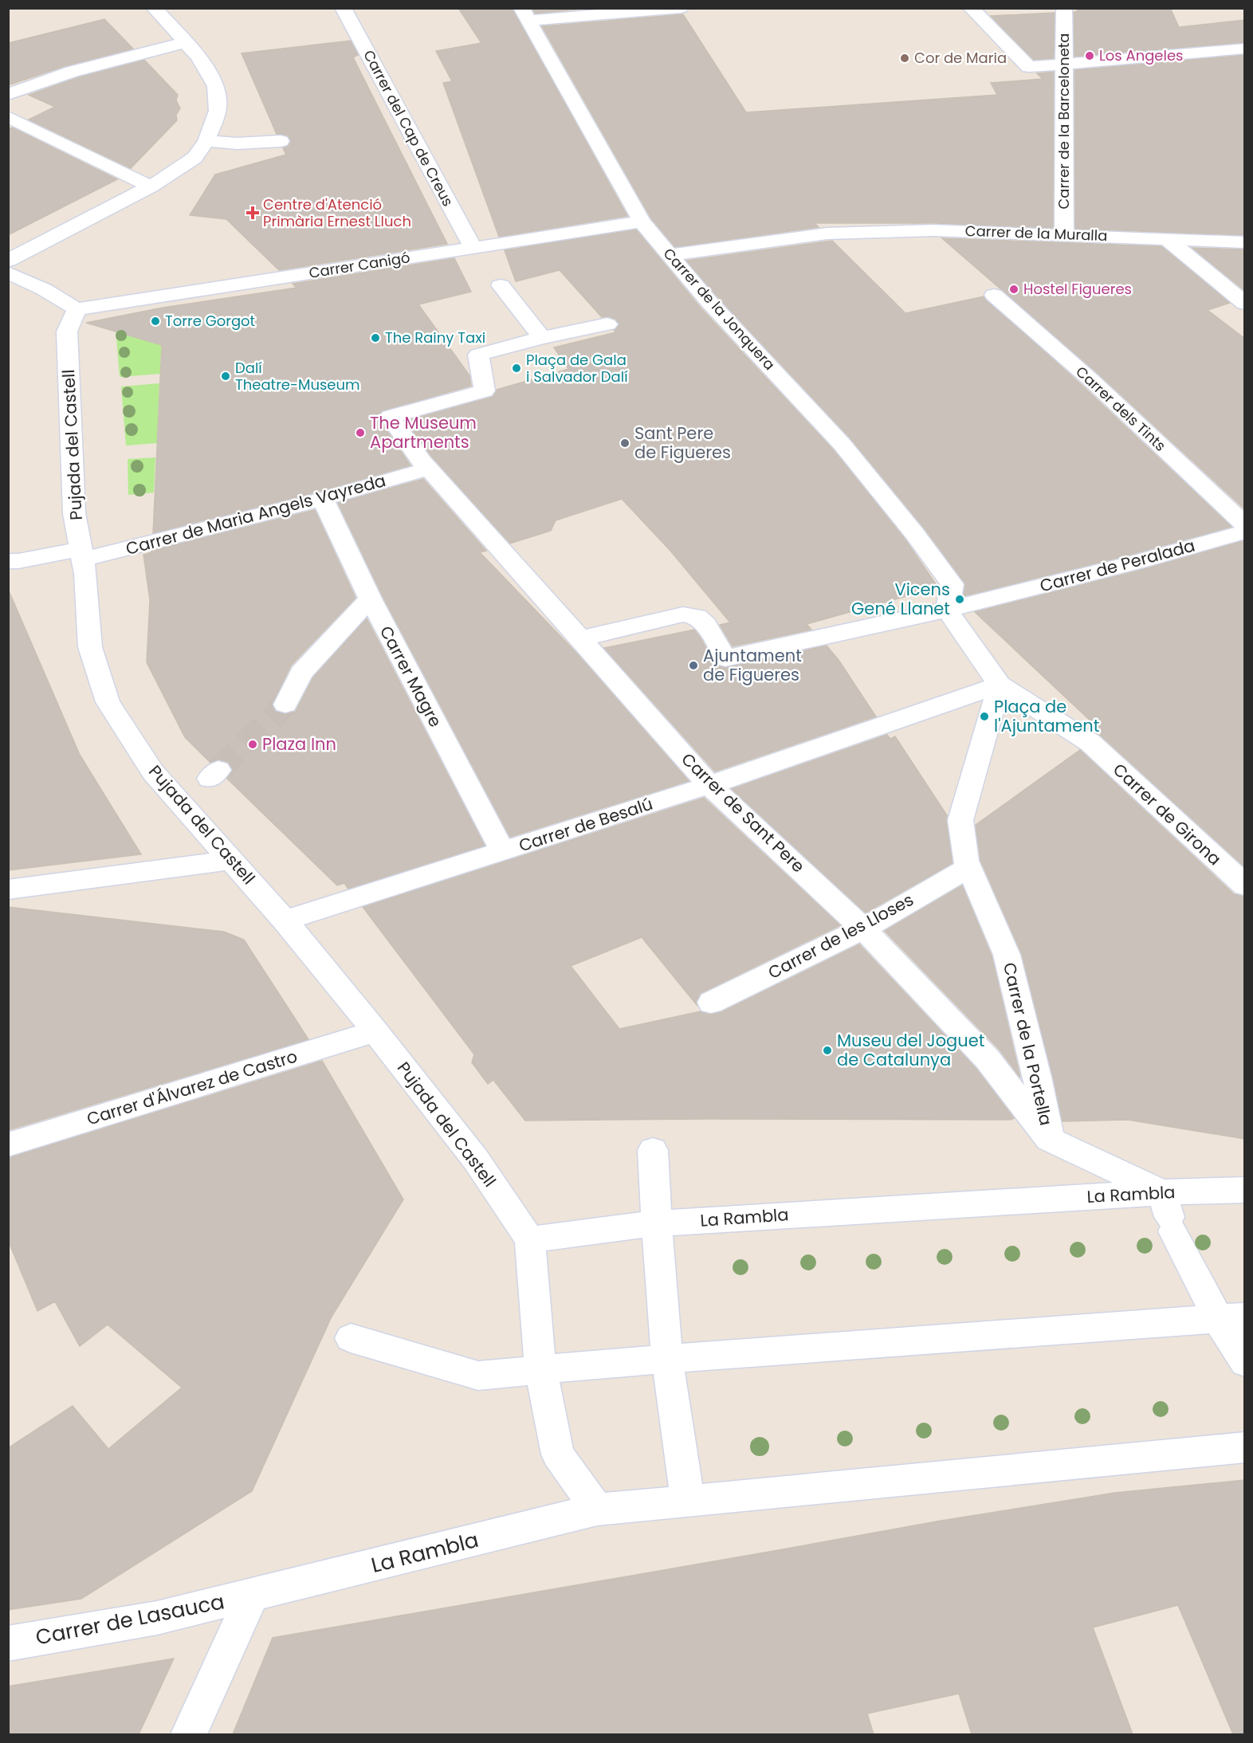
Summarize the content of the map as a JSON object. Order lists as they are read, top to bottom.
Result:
{
  "streets": {
    "street": [
      "Carrer de la Barceloneta",
      "Carrer del Cap de Creus",
      "Carrer de la Muralla",
      "Carrer Canigó",
      "Carrer de la Jonquera",
      "Carrer dels Tints",
      "Pujada del Castell",
      "Carrer de Maria Angels Vayreda",
      "Carrer de Peralada",
      "Carrer Magre",
      "Carrer de Sant Pere",
      "Carrer de Girona",
      "Carrer de Besalú",
      "Carrer de les Lloses",
      "Carrer de la Portella",
      "Carrer d'Álvarez de Castro",
      "La Rambla",
      "Carrer de Lasauca"
    ]
  },
  "crossings": [
    ["Carrer de la Barceloneta", "Carrer de la Muralla"],
    ["Carrer del Cap de Creus", "Carrer Canigó"],
    ["Carrer de la Muralla", "Carrer de la Jonquera"],
    ["Carrer Canigó", "Carrer de la Jonquera"],
    ["Carrer Canigó", "Pujada del Castell"],
    ["Carrer de la Jonquera", "Carrer de Peralada"],
    ["Pujada del Castell", "Carrer de Maria Angels Vayreda"],
    ["Pujada del Castell", "Carrer de Besalú"],
    ["Pujada del Castell", "Carrer d'Álvarez de Castro"],
    ["Pujada del Castell", "La Rambla"],
    ["Carrer de Maria Angels Vayreda", "Carrer Magre"],
    ["Carrer de Maria Angels Vayreda", "Carrer de Sant Pere"],
    ["Carrer Magre", "Carrer de Besalú"],
    ["Carrer de Sant Pere", "Carrer de Besalú"],
    ["Carrer de Sant Pere", "Carrer de les Lloses"],
    ["Carrer de Sant Pere", "Carrer de la Portella"],
    ["Carrer de Girona", "Carrer de Besalú"],
    ["Carrer de les Lloses", "Carrer de la Portella"],
    ["Carrer de la Portella", "La Rambla"],
    ["La Rambla", "Carrer de Lasauca"]
  ],
  "places": {
    "other": [
      "Los Angeles",
      "Cor de Maria",
      "Hostel Figueres",
      "Torre Gorgot",
      "The Rainy Taxi",
      "Plaça de Gala i Salvador Dalí",
      "Dalí Theatre-Museum",
      "The Museum Apartments",
      "Sant Pere de Figueres",
      "Vicens Gené Llanet",
      "Ajuntament de Figueres",
      "Plaça de l'Ajuntament",
      "Plaza Inn",
      "Museu del Joguet de Catalunya"
    ],
    "health": ["Centre d'Atenció Primària Ernest Lluch"]
  }
}
